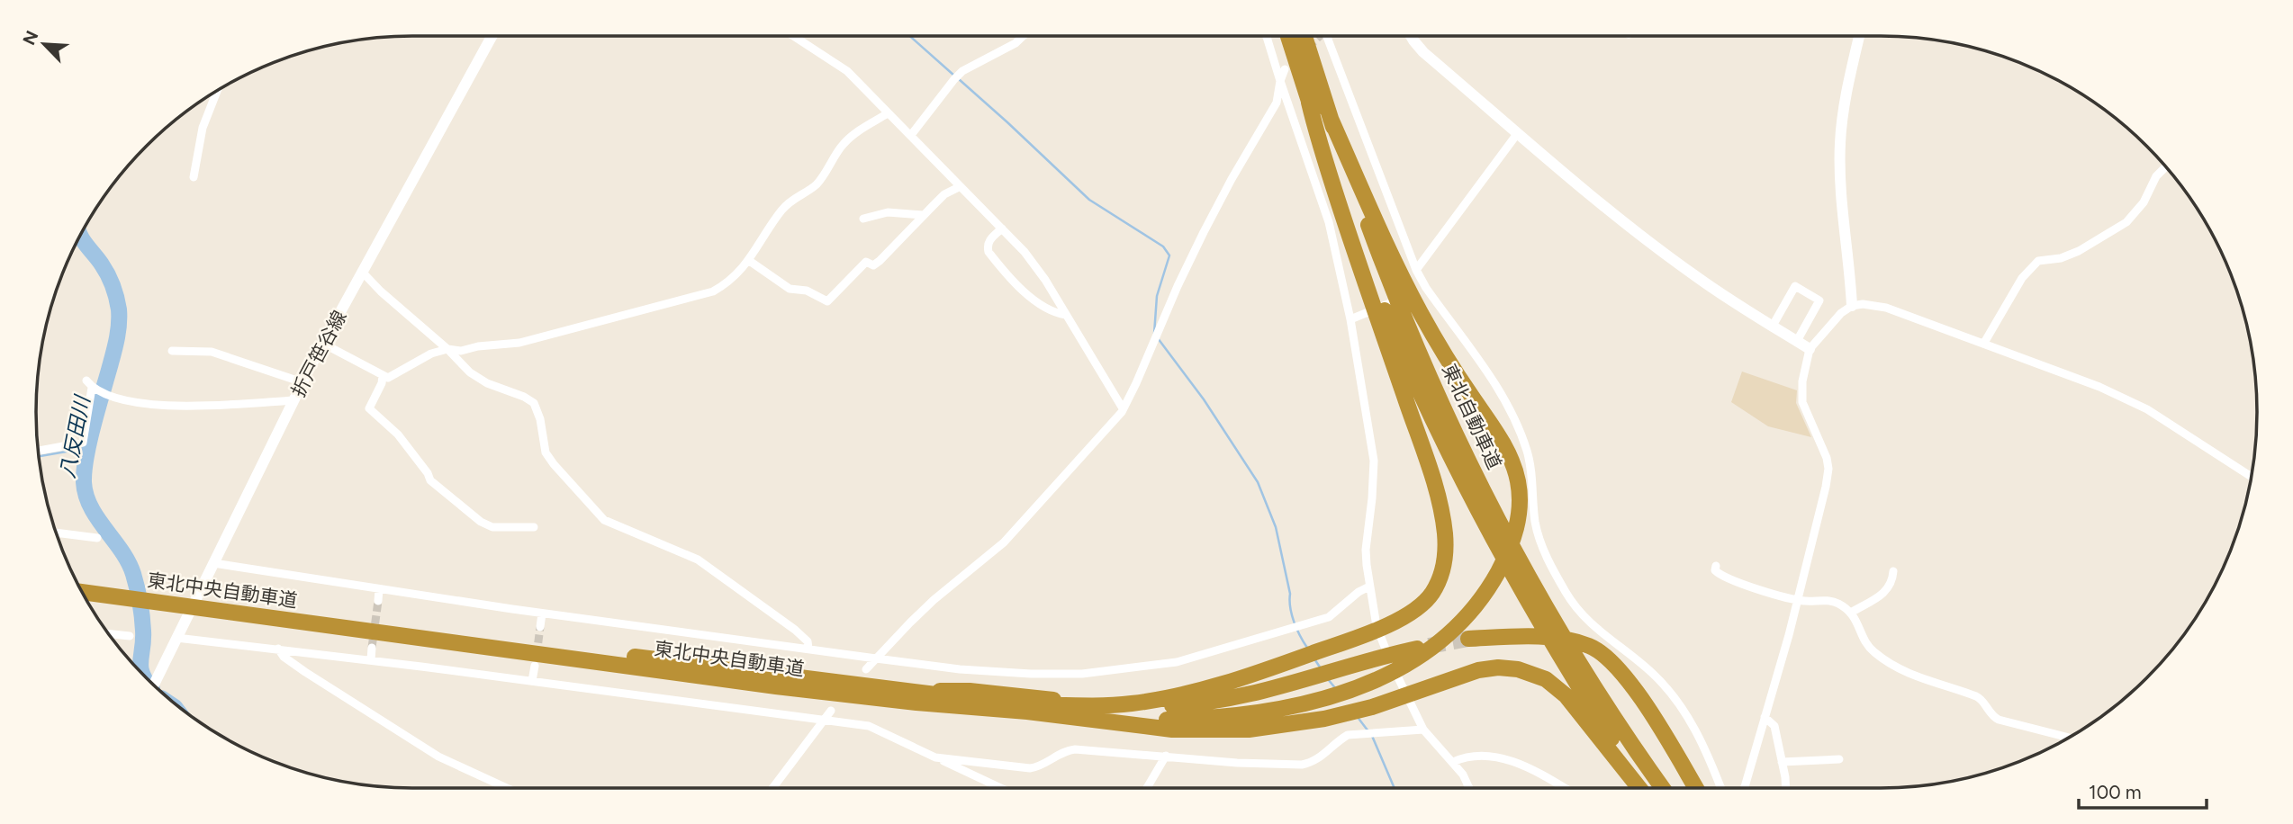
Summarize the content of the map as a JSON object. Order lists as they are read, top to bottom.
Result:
{
  "streets": {
    "highway": ["東北自動車道", "東北中央自動車道"],
    "street": ["折戸笹谷線"]
  },
  "water": ["八反田川"],
  "scale_bar": "100 m",
  "north": "top left"
}
